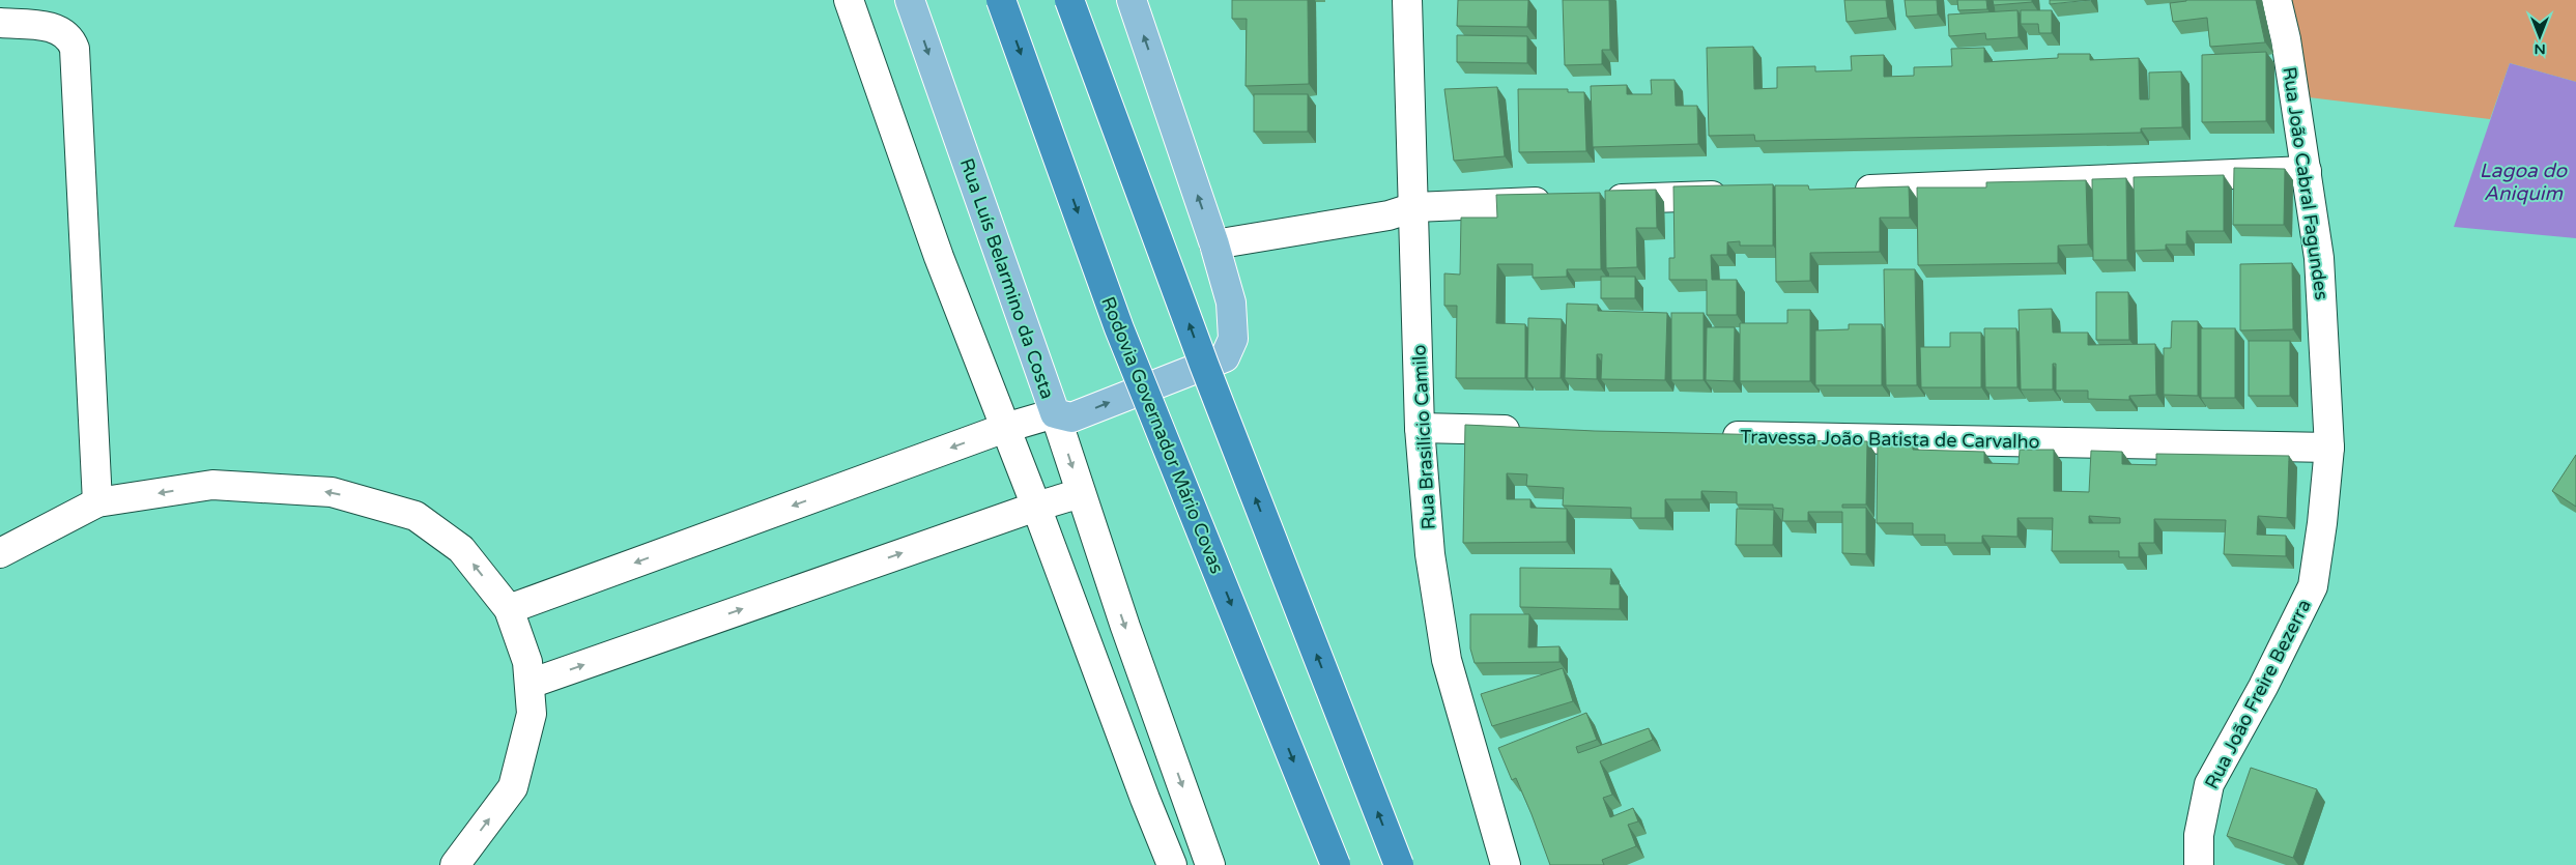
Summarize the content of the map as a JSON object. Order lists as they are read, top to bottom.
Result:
{
  "streets": {
    "highway": ["Rodovia Governador Mário Covas"],
    "main road": ["Rua Luís Belarmino da Costa"],
    "street": [
      "Rua João Cabral Fagundes",
      "Rua Brasilício Camilo",
      "Travessa João Batista de Carvalho",
      "Rua João Freire Bezerra"
    ]
  },
  "crossings": [
    ["Rua João Cabral Fagundes", "Travessa João Batista de Carvalho"],
    ["Rua João Cabral Fagundes", "Rua João Freire Bezerra"]
  ],
  "water": ["Lagoa do Aniquim"],
  "north": "bottom"
}
